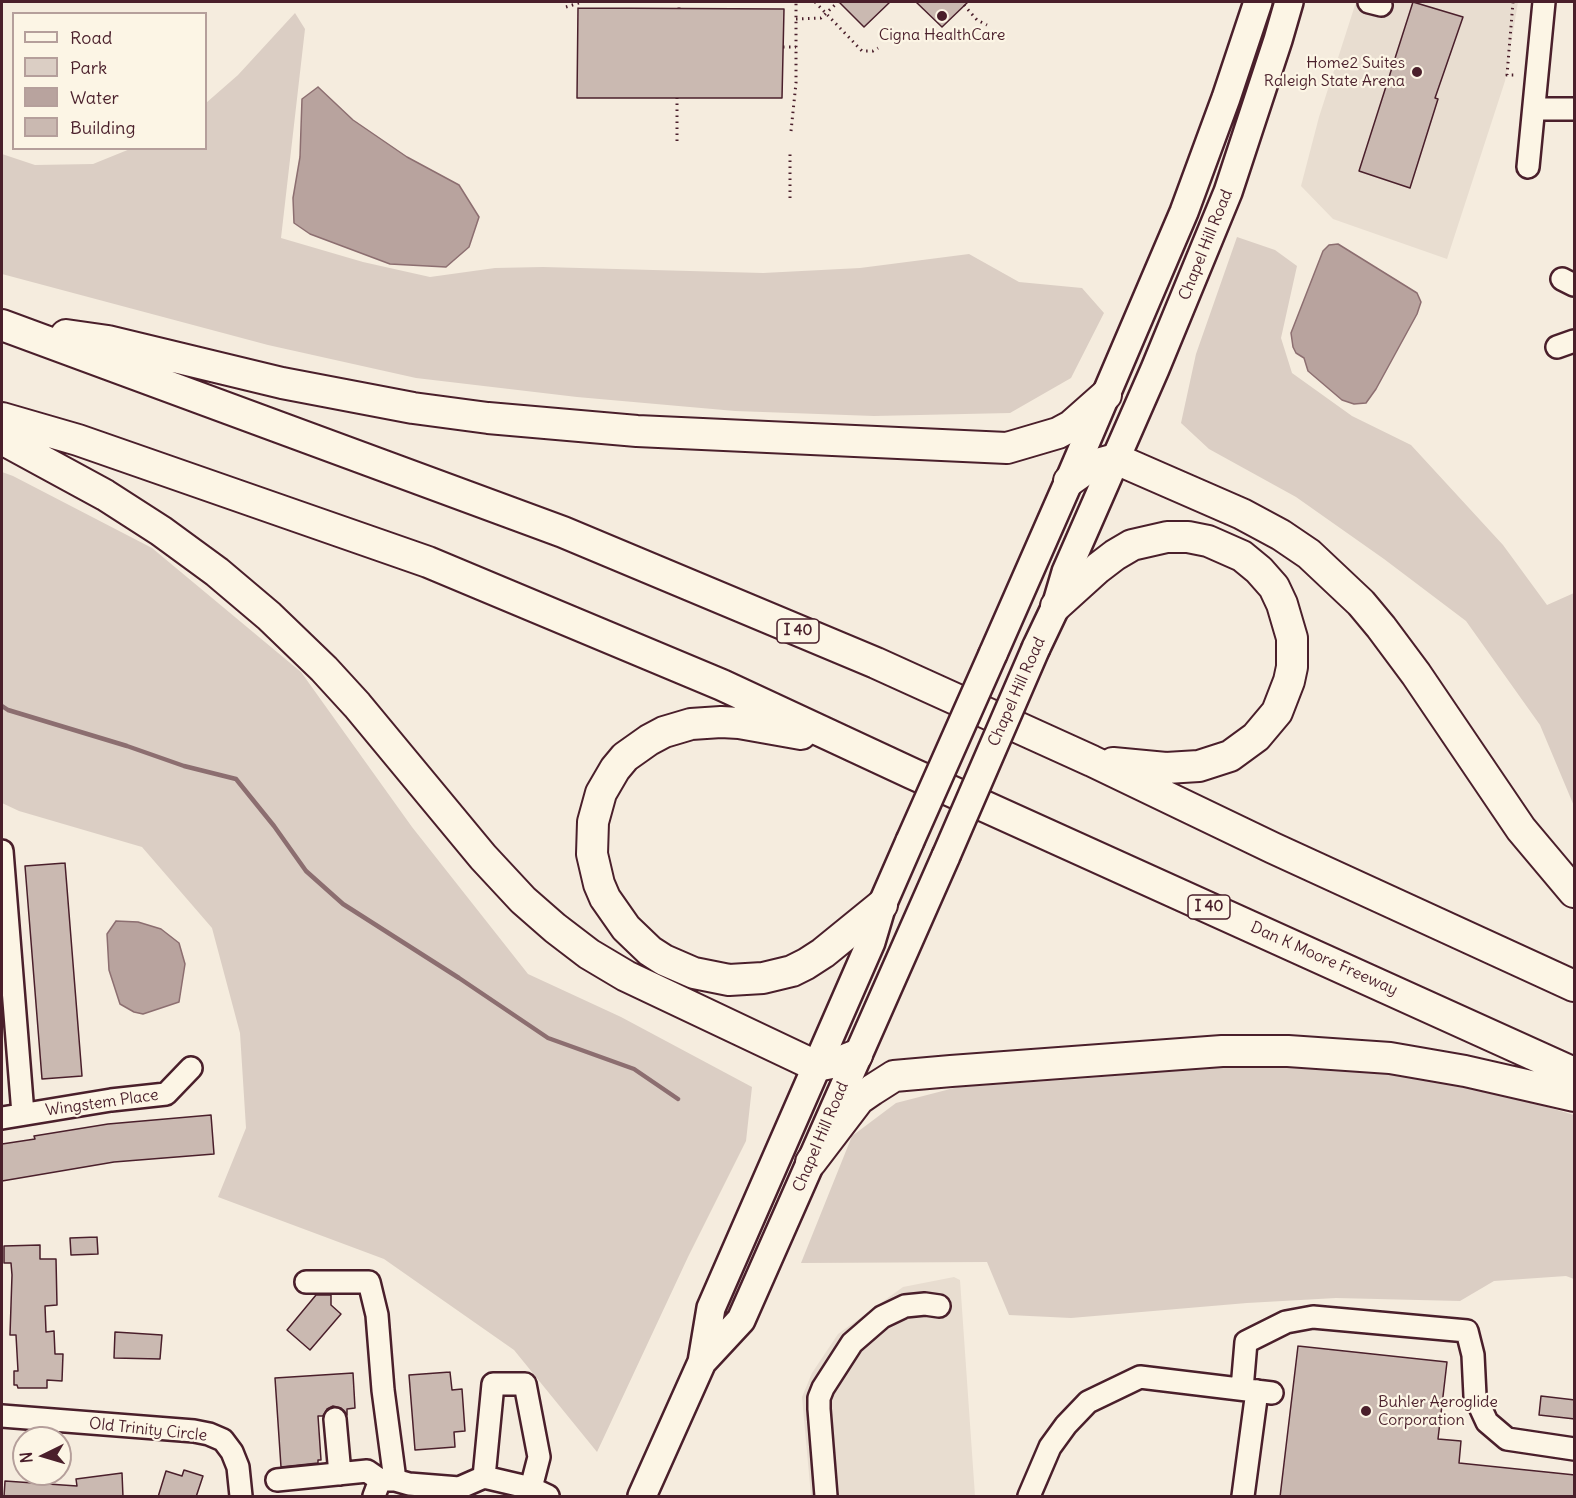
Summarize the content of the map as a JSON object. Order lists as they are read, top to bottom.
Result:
{
  "streets": {
    "highway": ["I 40", "Dan K Moore Freeway"],
    "main road": ["Chapel Hill Road"],
    "street": ["Wingstem Place", "Old Trinity Circle"]
  },
  "crossings": [
    ["I 40", "Dan K Moore Freeway"]
  ],
  "places": ["Cigna HealthCare", "Home2 Suites Raleigh State Arena", "Buhler Aeroglide Corporation"],
  "legend": [
    "Road",
    "Park",
    "Water",
    "Building"
  ],
  "north": "left"
}
